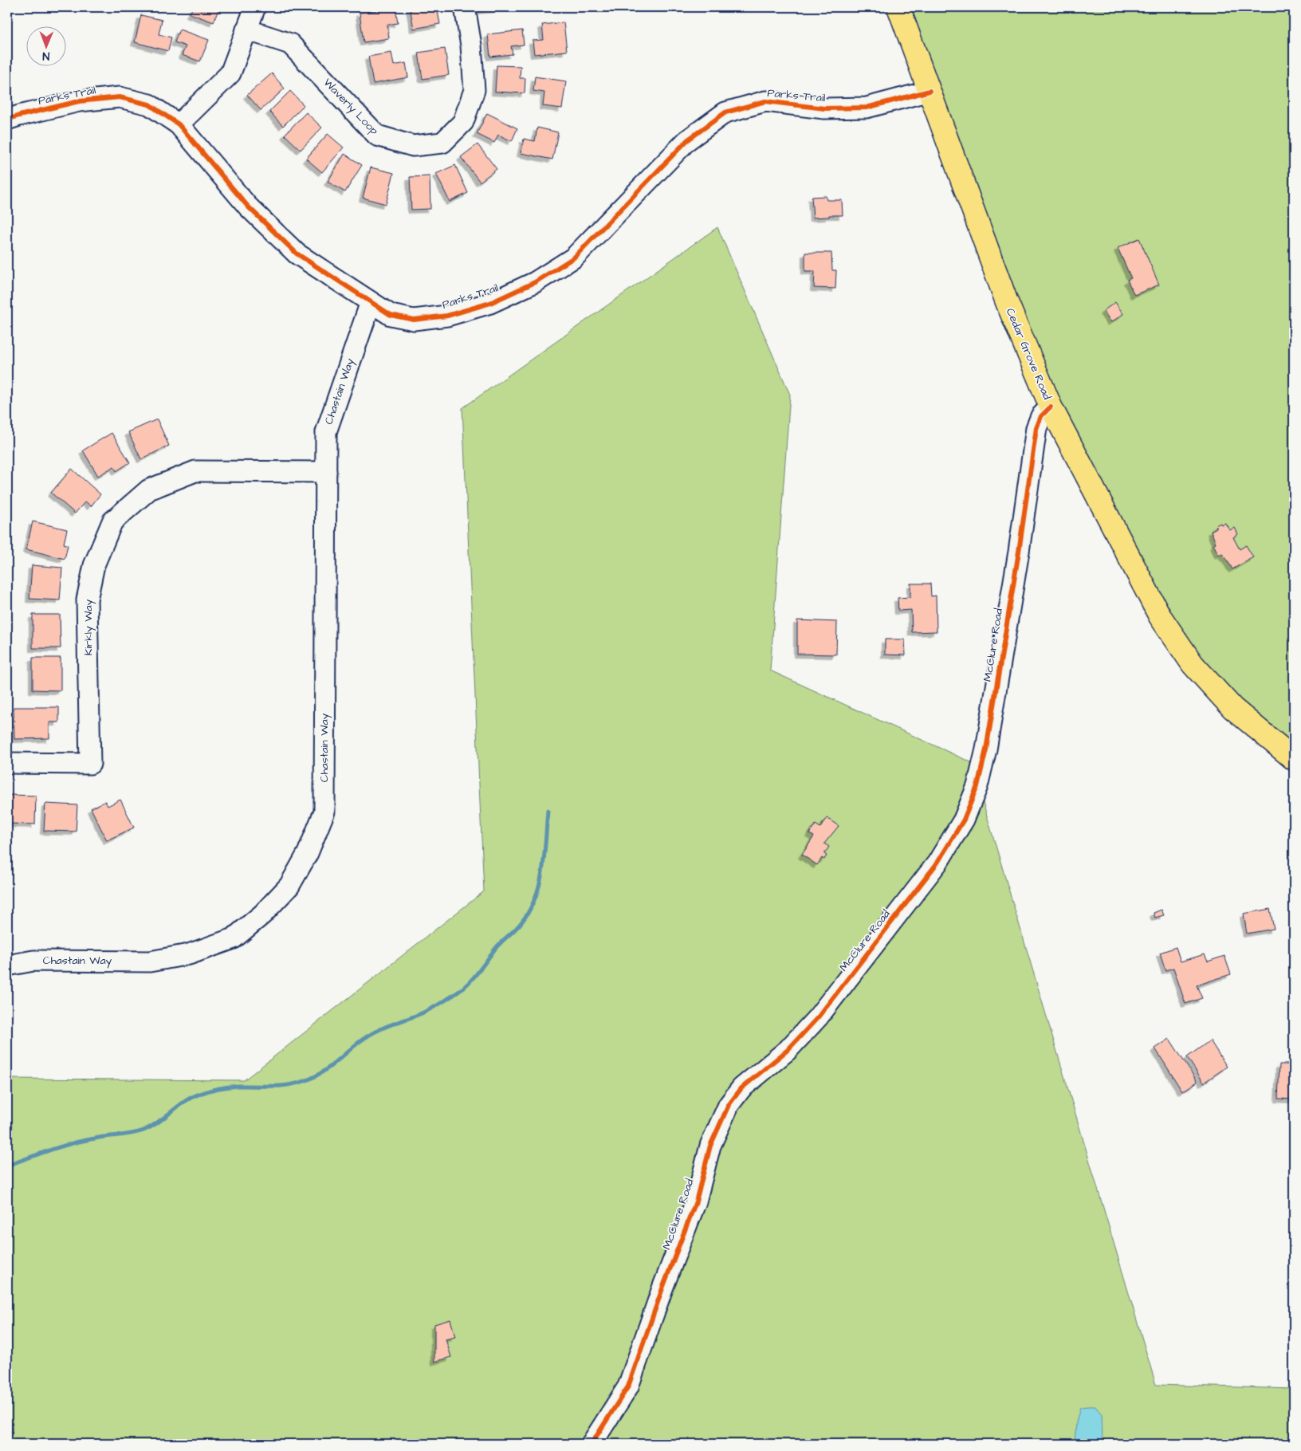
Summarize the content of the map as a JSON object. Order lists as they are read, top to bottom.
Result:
{
  "streets": {
    "main road": ["Cedar Grove Road"],
    "street": [
      "Parks Trail",
      "Waverly Loop",
      "Chastain Way",
      "Kirkly Way",
      "McClure Road"
    ]
  },
  "crossings": [
    ["Parks Trail", "Cedar Grove Road"],
    ["Parks Trail", "Chastain Way"],
    ["Cedar Grove Road", "McClure Road"],
    ["Chastain Way", "Kirkly Way"]
  ],
  "north": "bottom"
}
